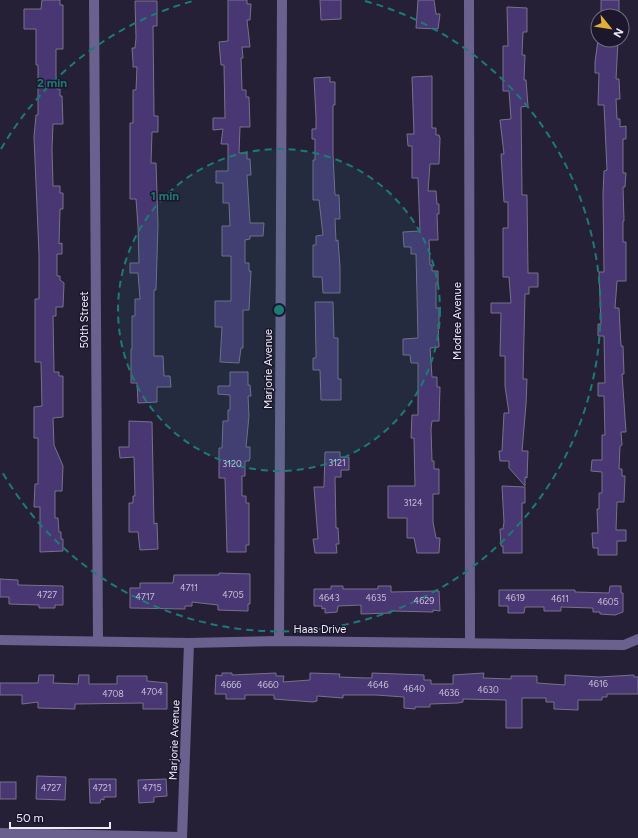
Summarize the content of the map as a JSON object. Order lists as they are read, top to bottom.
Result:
{
  "streets": {
    "street": [
      "50th Street",
      "Modree Avenue",
      "Marjorie Avenue",
      "Haas Drive"
    ]
  },
  "crossings": [
    ["50th Street", "Haas Drive"],
    ["Modree Avenue", "Haas Drive"],
    ["Marjorie Avenue", "Haas Drive"]
  ],
  "house_numbers": [
    "3121",
    "3120",
    "3124",
    "4711",
    "4727",
    "4705",
    "4717",
    "4643",
    "4635",
    "4619",
    "4611",
    "4629",
    "4605",
    "4616",
    "4666",
    "4660",
    "4646",
    "4640",
    "4630",
    "4704",
    "4636",
    "4708",
    "4727",
    "4721",
    "4715"
  ],
  "scale_bar": "50 m",
  "north": "bottom right",
  "rings": ["2 min", "1 min"]
}
